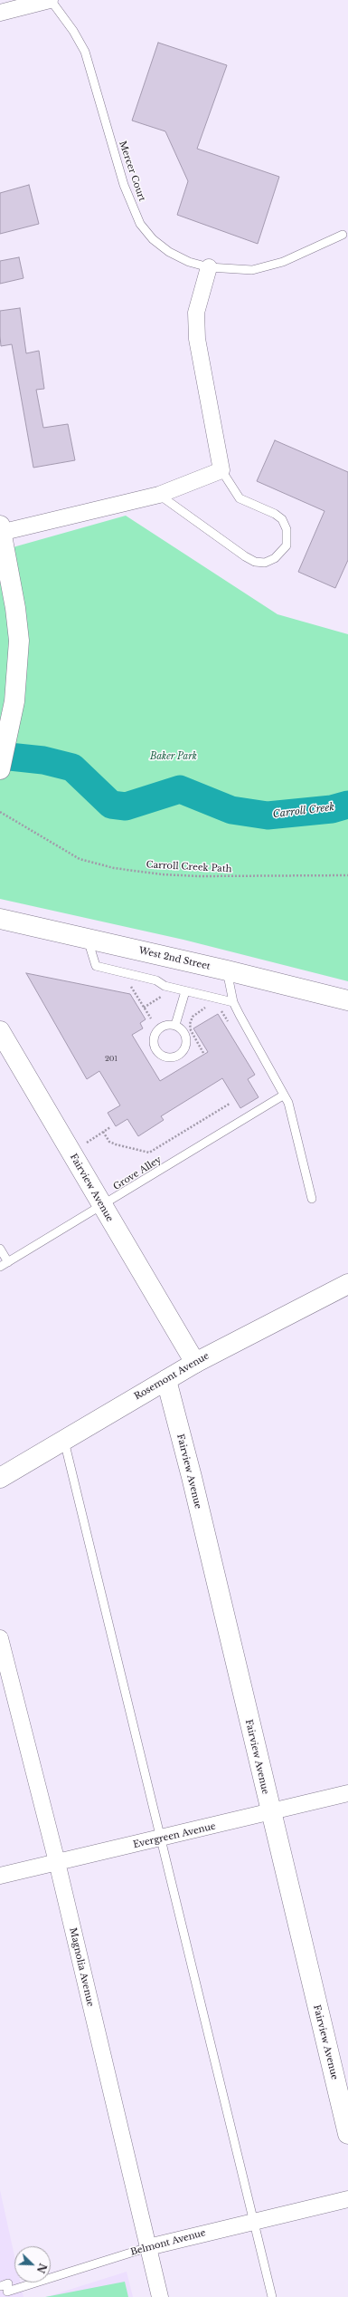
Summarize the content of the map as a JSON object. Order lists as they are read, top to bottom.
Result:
{
  "streets": {
    "street": [
      "West 2nd Street",
      "Fairview Avenue",
      "Rosemont Avenue",
      "Evergreen Avenue",
      "Magnolia Avenue",
      "Belmont Avenue"
    ],
    "lane": ["Mercer Court", "Grove Alley"],
    "path": ["Carroll Creek Path"]
  },
  "crossings": [
    ["Grove Alley", "Fairview Avenue"],
    ["Fairview Avenue", "Rosemont Avenue"],
    ["Fairview Avenue", "Evergreen Avenue"],
    ["Evergreen Avenue", "Magnolia Avenue"],
    ["Magnolia Avenue", "Belmont Avenue"]
  ],
  "water": ["Carroll Creek"],
  "parks": ["Baker Park"],
  "house_numbers": ["201"],
  "north": "bottom right"
}
